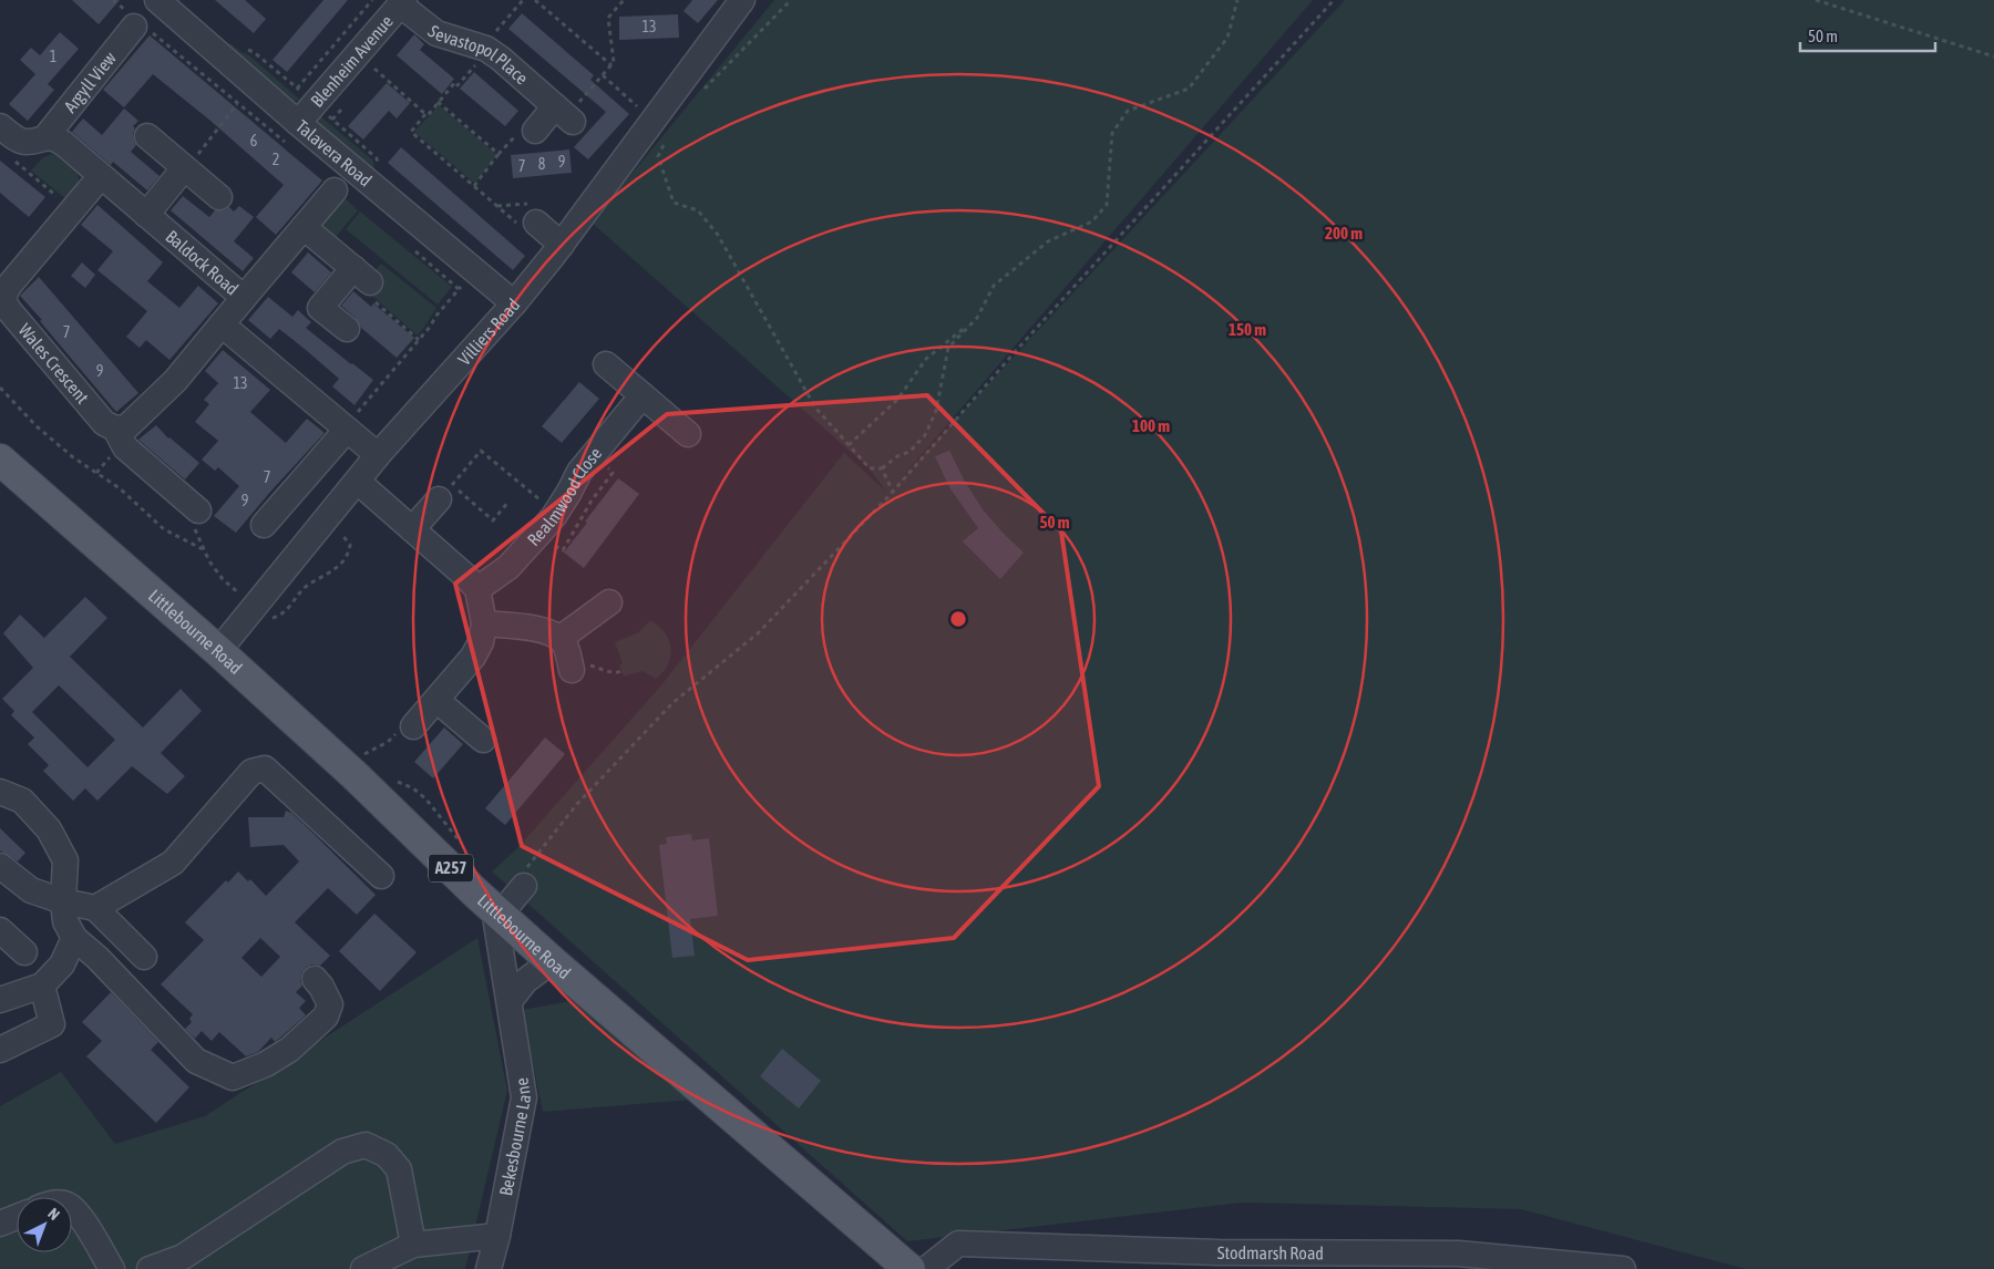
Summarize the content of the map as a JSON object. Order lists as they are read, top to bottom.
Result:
{
  "streets": {
    "main road": ["Littlebourne Road", "A257"],
    "street": [
      "Sevastopol Place",
      "Blenheim Avenue",
      "Argyll View",
      "Talavera Road",
      "Baldock Road",
      "Villiers Road",
      "Wales Crescent",
      "Realmwood Close",
      "Bekesbourne Lane",
      "Stodmarsh Road"
    ]
  },
  "crossings": [
    ["Sevastopol Place", "Blenheim Avenue"],
    ["Blenheim Avenue", "Talavera Road"],
    ["Argyll View", "Baldock Road"],
    ["Talavera Road", "Villiers Road"],
    ["Baldock Road", "Villiers Road"],
    ["Baldock Road", "Wales Crescent"],
    ["Villiers Road", "Littlebourne Road"],
    ["Littlebourne Road", "Bekesbourne Lane"]
  ],
  "house_numbers": [
    "13",
    "1",
    "6",
    "2",
    "9",
    "8",
    "7",
    "7",
    "9",
    "13",
    "7",
    "9"
  ],
  "scale_bar": "50 m",
  "north": "top right",
  "rings": [
    "200 m",
    "150 m",
    "100 m",
    "50 m"
  ]
}
